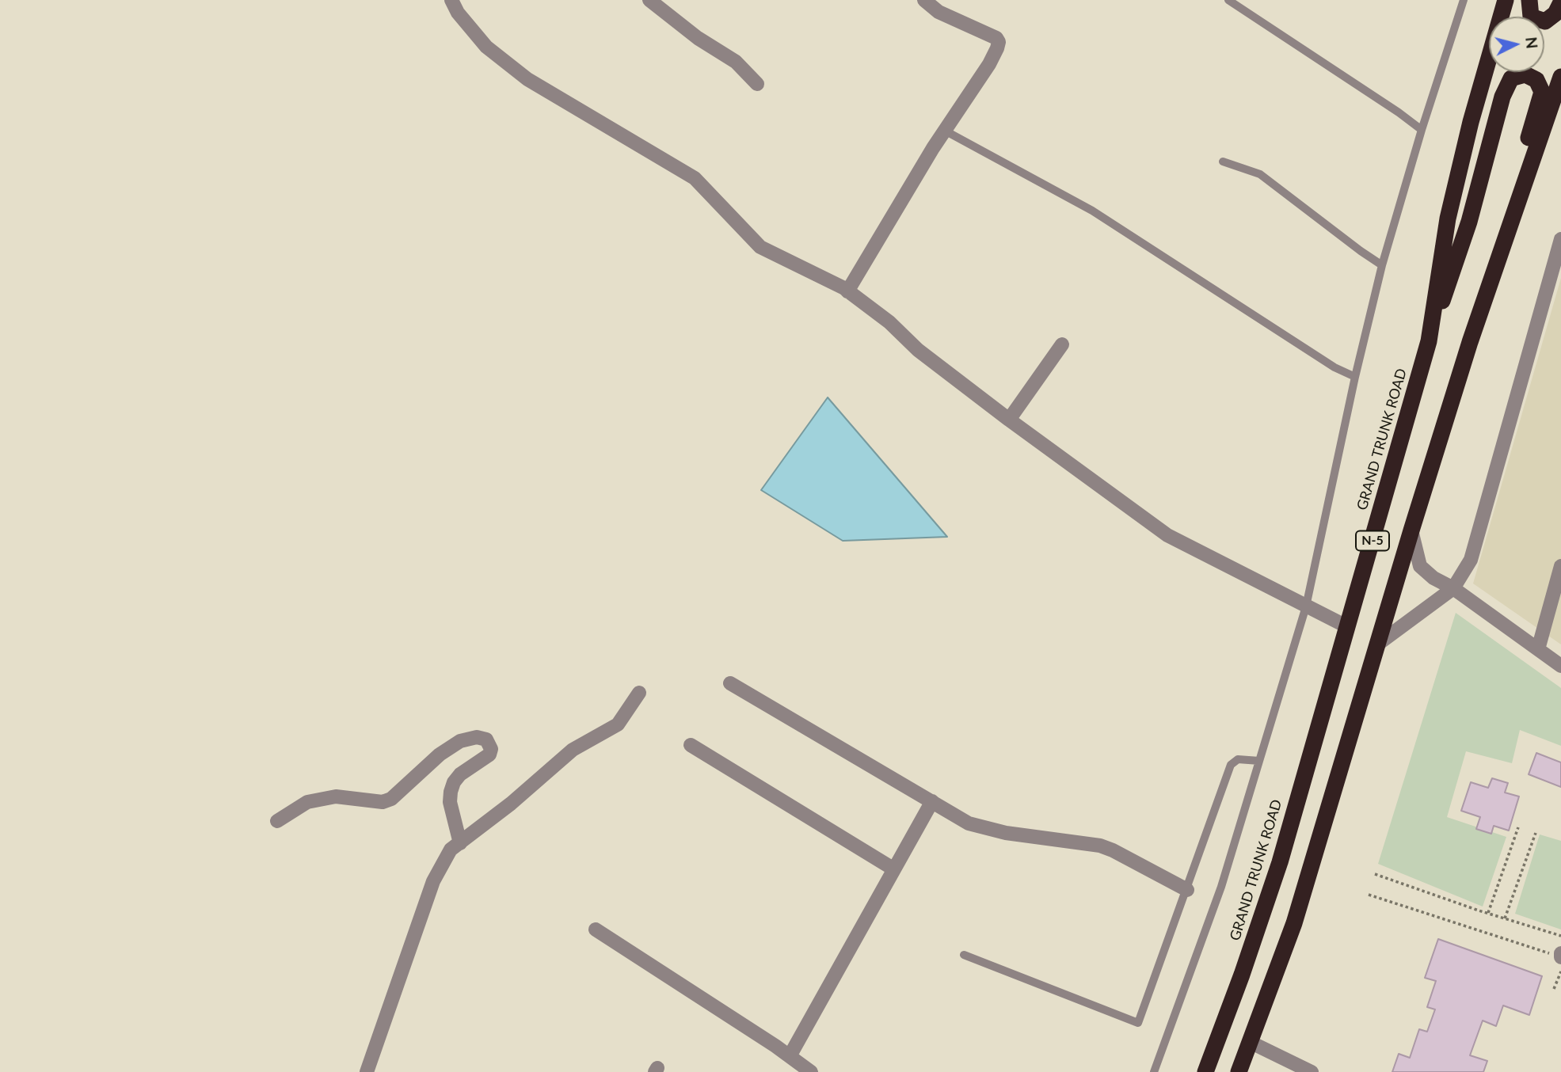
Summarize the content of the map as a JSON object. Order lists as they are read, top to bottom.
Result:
{
  "streets": {
    "highway": ["GRAND TRUNK ROAD", "N-5"]
  },
  "north": "right"
}
